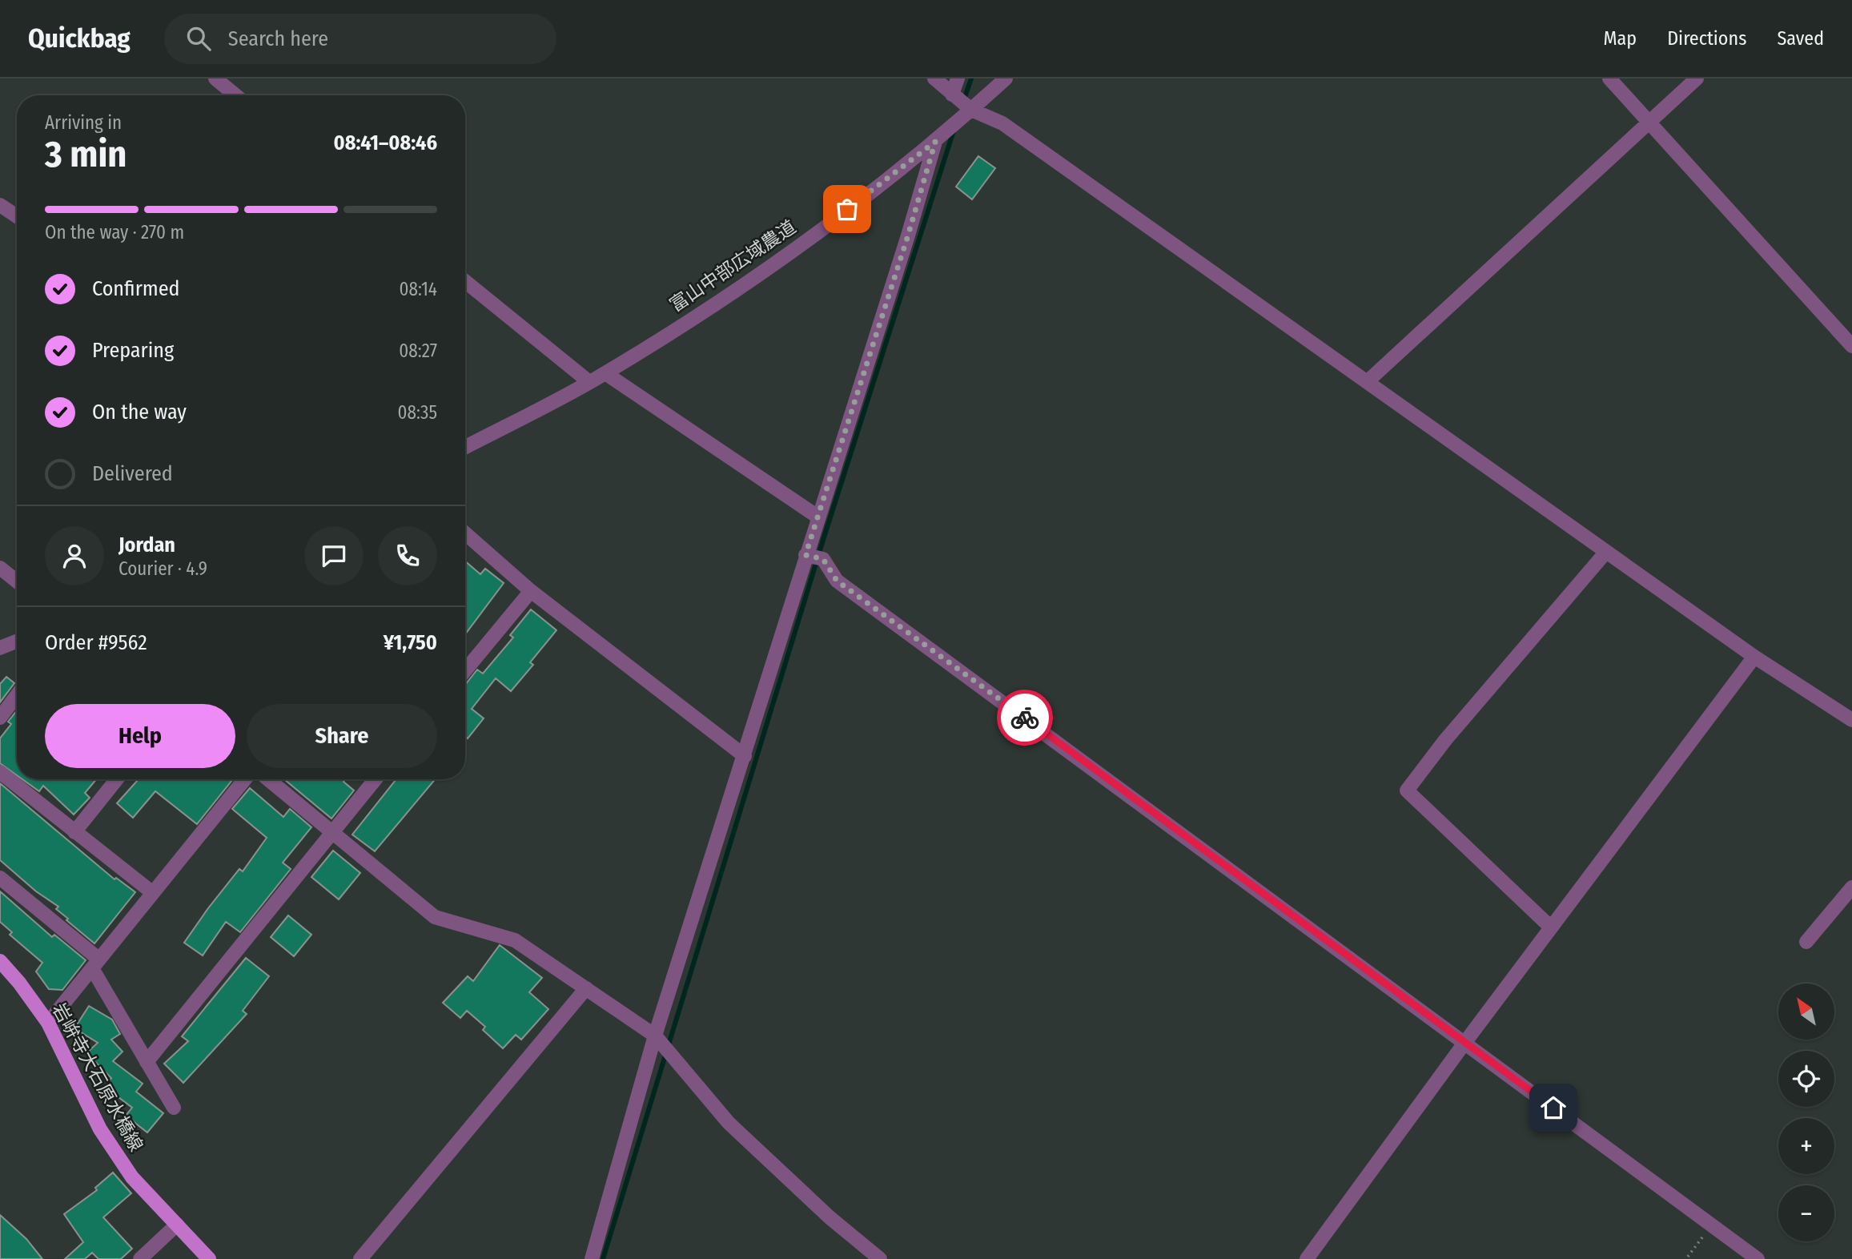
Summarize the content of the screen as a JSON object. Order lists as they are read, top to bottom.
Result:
{
  "streets": {
    "main road": ["岩峅寺大石原水橋線"],
    "street": ["富山中部広域農道"]
  },
  "north": "top left",
  "page": {
    "header": "Quickbag",
    "search": "Search here",
    "nav": ["Map", "Directions", "Saved"],
    "heading": ["3 min", "Arriving in", "08:41–08:46"],
    "panel": [
      "Jordan",
      "Courier · 4.9",
      "Order #9562",
      "¥1,750"
    ],
    "bar": "On the way · 270 m",
    "list": [
      ["Confirmed", "08:14"],
      ["Preparing", "08:27"],
      ["On the way", "08:35"],
      "Delivered"
    ],
    "buttons": ["Help", "Share"],
    "map_buttons": ["+", "−"]
  }
}
